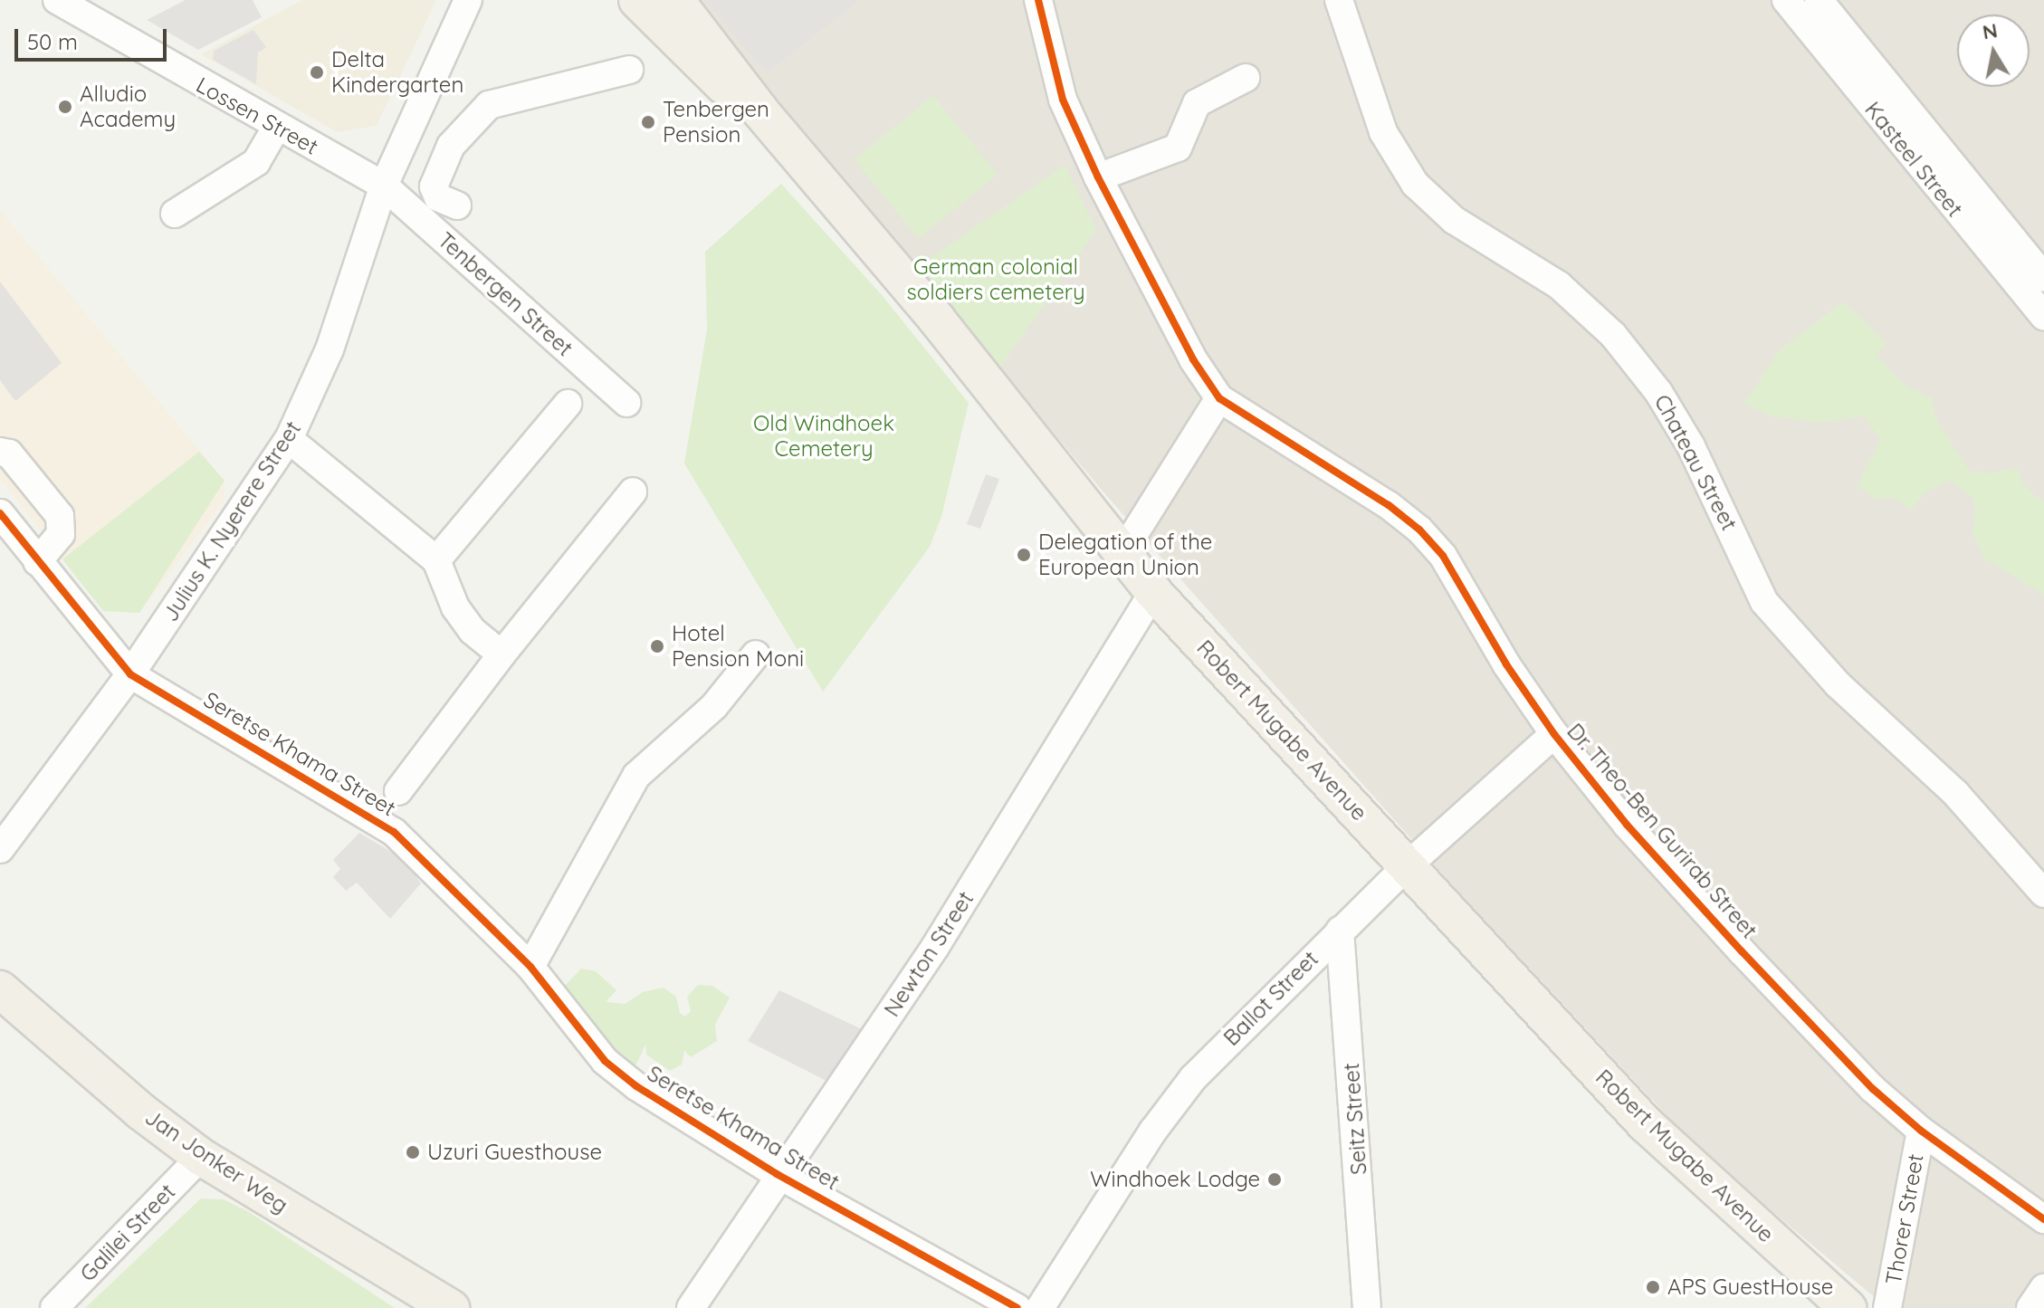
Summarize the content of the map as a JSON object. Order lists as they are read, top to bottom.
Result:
{
  "streets": {
    "main road": ["Robert Mugabe Avenue", "Jan Jonker Weg"],
    "street": [
      "Lossen Street",
      "Kasteel Street",
      "Tenbergen Street",
      "Chateau Street",
      "Julius K. Nyerere Street",
      "Seretse Khama Street",
      "Dr. Theo-Ben Gurirab Street",
      "Newton Street",
      "Ballot Street",
      "Seitz Street",
      "Thorer Street",
      "Galilei Street"
    ]
  },
  "crossings": [
    ["Lossen Street", "Tenbergen Street"],
    ["Lossen Street", "Julius K. Nyerere Street"],
    ["Tenbergen Street", "Julius K. Nyerere Street"],
    ["Julius K. Nyerere Street", "Seretse Khama Street"],
    ["Robert Mugabe Avenue", "Newton Street"],
    ["Robert Mugabe Avenue", "Ballot Street"],
    ["Seretse Khama Street", "Newton Street"],
    ["Dr. Theo-Ben Gurirab Street", "Ballot Street"],
    ["Dr. Theo-Ben Gurirab Street", "Thorer Street"],
    ["Ballot Street", "Seitz Street"],
    ["Jan Jonker Weg", "Galilei Street"]
  ],
  "parks": ["German colonial soldiers cemetery", "Old Windhoek Cemetery"],
  "places": [
    "Delta Kindergarten",
    "Alludio Academy",
    "Tenbergen Pension",
    "Delegation of the European Union",
    "Hotel Pension Moni",
    "Uzuri Guesthouse",
    "Windhoek Lodge",
    "APS GuestHouse"
  ],
  "scale_bar": "50 m",
  "north": "top"
}
